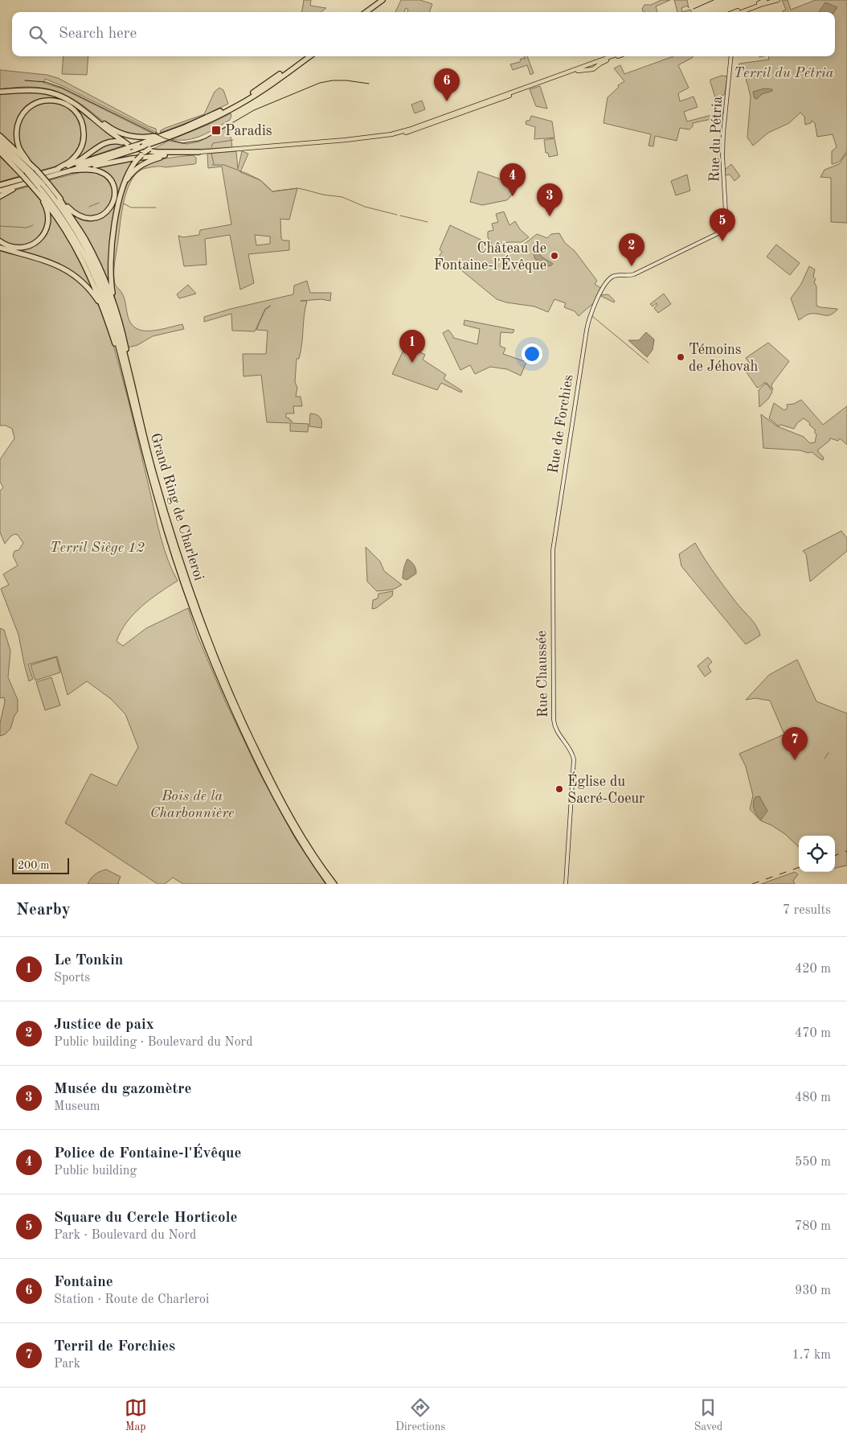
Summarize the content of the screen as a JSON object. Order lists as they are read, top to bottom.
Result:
{
  "streets": {
    "highway": ["Grand Ring de Charleroi"],
    "main road": ["Rue du Pétria", "Rue de Forchies", "Rue Chaussée"]
  },
  "crossings": [
    ["Rue du Pétria", "Rue de Forchies"],
    ["Rue de Forchies", "Rue Chaussée"]
  ],
  "parks": ["Terril du Pétria", "Terril Siège 12", "Bois de la Charbonnière"],
  "places": {
    "transit": ["Paradis"],
    "other": ["Château de Fontaine-l'Évêque", "Témoins de Jéhovah", "Église du Sacré-Coeur"]
  },
  "scale_bar": "200 m",
  "page": {
    "search": "Search here",
    "pins": [
      "6",
      "4",
      "3",
      "5",
      "2",
      "1",
      "7"
    ],
    "scale": "200 m",
    "heading": ["Nearby", "7 results"],
    "list": [
      {
        "mark": "1",
        "name": "Le Tonkin",
        "note": "Sports",
        "value": "420 m"
      },
      {
        "mark": "2",
        "name": "Justice de paix",
        "note": "Public building · Boulevard du Nord",
        "value": "470 m"
      },
      {
        "mark": "3",
        "name": "Musée du gazomètre",
        "note": "Museum",
        "value": "480 m"
      },
      {
        "mark": "4",
        "name": "Police de Fontaine-l'Évêque",
        "note": "Public building",
        "value": "550 m"
      },
      {
        "mark": "5",
        "name": "Square du Cercle Horticole",
        "note": "Park · Boulevard du Nord",
        "value": "780 m"
      },
      {
        "mark": "6",
        "name": "Fontaine",
        "note": "Station · Route de Charleroi",
        "value": "930 m"
      },
      {
        "mark": "7",
        "name": "Terril de Forchies",
        "note": "Park",
        "value": "1.7 km"
      }
    ],
    "nav": ["Map", "Directions", "Saved"]
  }
}
